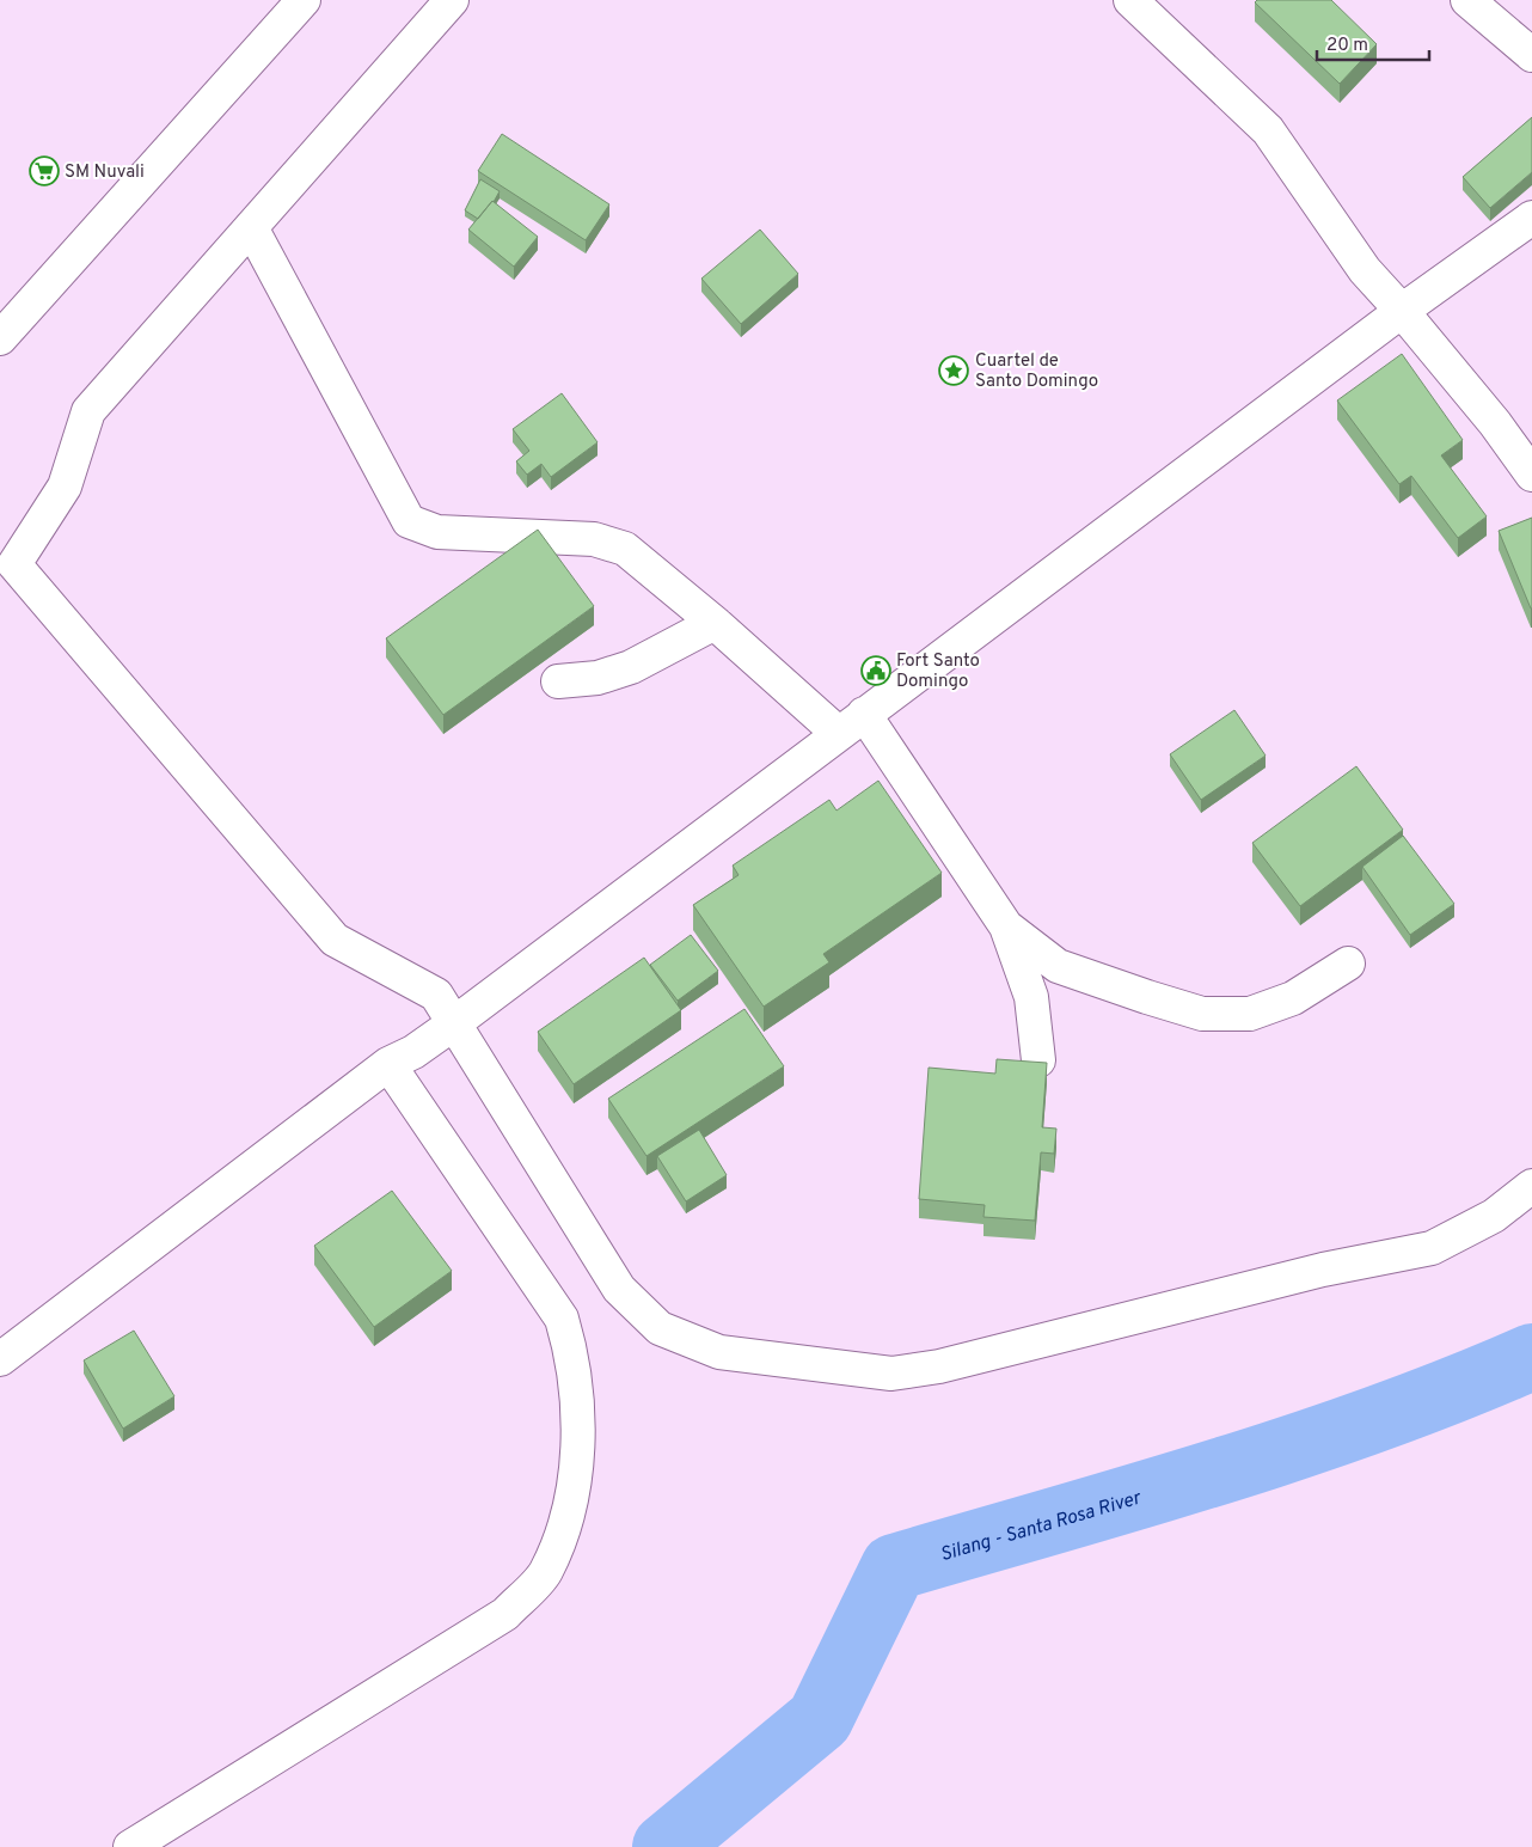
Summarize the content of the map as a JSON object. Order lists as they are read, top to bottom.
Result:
{
  "water": ["Silang - Santa Rosa River"],
  "places": {
    "supermarket": ["SM Nuvali"],
    "place": ["Cuartel de Santo Domingo"],
    "public building": ["Fort Santo Domingo"]
  },
  "scale_bar": "20 m"
}
